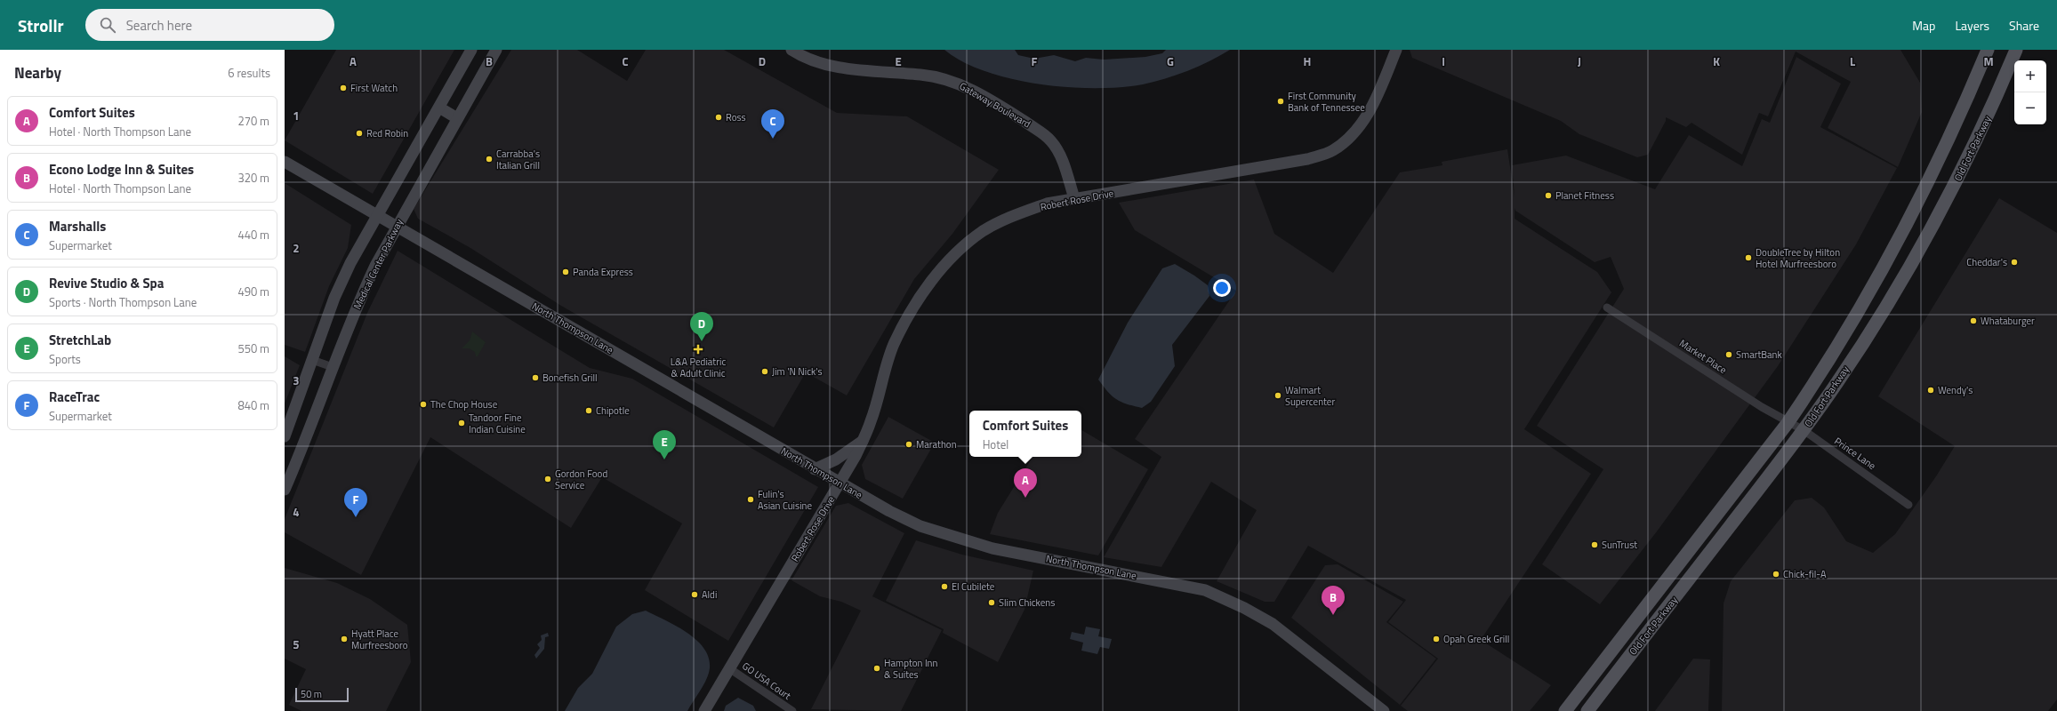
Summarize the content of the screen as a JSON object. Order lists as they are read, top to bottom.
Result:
{
  "streets": {
    "main road": [
      "Gateway Boulevard",
      "Old Fort Parkway",
      "Robert Rose Drive",
      "Medical Center Parkway",
      "North Thompson Lane"
    ],
    "street": ["Market Place", "Prince Lane", "GO USA Court"]
  },
  "crossings": [
    ["Gateway Boulevard", "Robert Rose Drive"],
    ["Old Fort Parkway", "Market Place"],
    ["Old Fort Parkway", "Prince Lane"],
    ["Robert Rose Drive", "North Thompson Lane"],
    ["Robert Rose Drive", "GO USA Court"],
    ["Medical Center Parkway", "North Thompson Lane"],
    ["Market Place", "Prince Lane"]
  ],
  "places": {
    "other": [
      "First Watch",
      "First Community Bank of Tennessee",
      "Ross",
      "Red Robin",
      "Carrabba's Italian Grill",
      "Planet Fitness",
      "DoubleTree by Hilton Hotel Murfreesboro",
      "Cheddar's",
      "Panda Express",
      "Whataburger",
      "SmartBank",
      "Jim 'N Nick's",
      "Bonefish Grill",
      "Wendy's",
      "Walmart Supercenter",
      "The Chop House",
      "Chipotle",
      "Tandoor Fine Indian Cuisine",
      "Marathon",
      "Gordon Food Service",
      "Fulin's Asian Cuisine",
      "SunTrust",
      "Chick-fil-A",
      "El Cubilete",
      "Aldi",
      "Slim Chickens",
      "Hyatt Place Murfreesboro",
      "Opah Greek Grill",
      "Hampton Inn & Suites"
    ],
    "health": ["L&A Pediatric & Adult Clinic"]
  },
  "scale_bar": "50 m",
  "page": {
    "header": "Strollr",
    "search": "Search here",
    "nav": ["Map", "Layers", "Share"],
    "heading": ["Nearby", "6 results"],
    "map_buttons": ["+", "−"],
    "list": [
      {
        "mark": "A",
        "name": "Comfort Suites",
        "note": "Hotel · North Thompson Lane",
        "value": "270 m"
      },
      {
        "mark": "B",
        "name": "Econo Lodge Inn & Suites",
        "note": "Hotel · North Thompson Lane",
        "value": "320 m"
      },
      {
        "mark": "C",
        "name": "Marshalls",
        "note": "Supermarket",
        "value": "440 m"
      },
      {
        "mark": "D",
        "name": "Revive Studio & Spa",
        "note": "Sports · North Thompson Lane",
        "value": "490 m"
      },
      {
        "mark": "E",
        "name": "StretchLab",
        "note": "Sports",
        "value": "550 m"
      },
      {
        "mark": "F",
        "name": "RaceTrac",
        "note": "Supermarket",
        "value": "840 m"
      }
    ],
    "pins": [
      "C",
      "D",
      "E",
      "A",
      "F",
      "B"
    ],
    "popup": ["Comfort Suites", "Hotel"],
    "scale": "50 m"
  },
  "grid": {
    "columns": [
      "A",
      "B",
      "C",
      "D",
      "E",
      "F",
      "G",
      "H",
      "I",
      "J",
      "K",
      "L",
      "M"
    ],
    "rows": [
      "1",
      "2",
      "3",
      "4",
      "5"
    ]
  }
}
